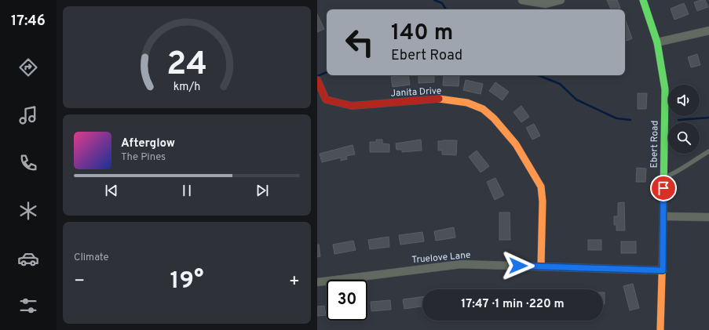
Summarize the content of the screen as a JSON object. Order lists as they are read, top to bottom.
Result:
{
  "streets": {
    "street": ["Janita Drive", "Ebert Road", "Truelove Lane"]
  },
  "crossings": [
    ["Janita Drive", "Truelove Lane"],
    ["Ebert Road", "Truelove Lane"]
  ],
  "page": {
    "tabs": "17:46",
    "turn": ["140 m", "Ebert Road"],
    "song": ["Afterglow", "The Pines"],
    "tile": "Climate",
    "heat": ["−", "19°", "+"],
    "limit": "30",
    "trip": "17:47 · 1 min · 220 m",
    "gauge": ["24", "km/h"]
  }
}
